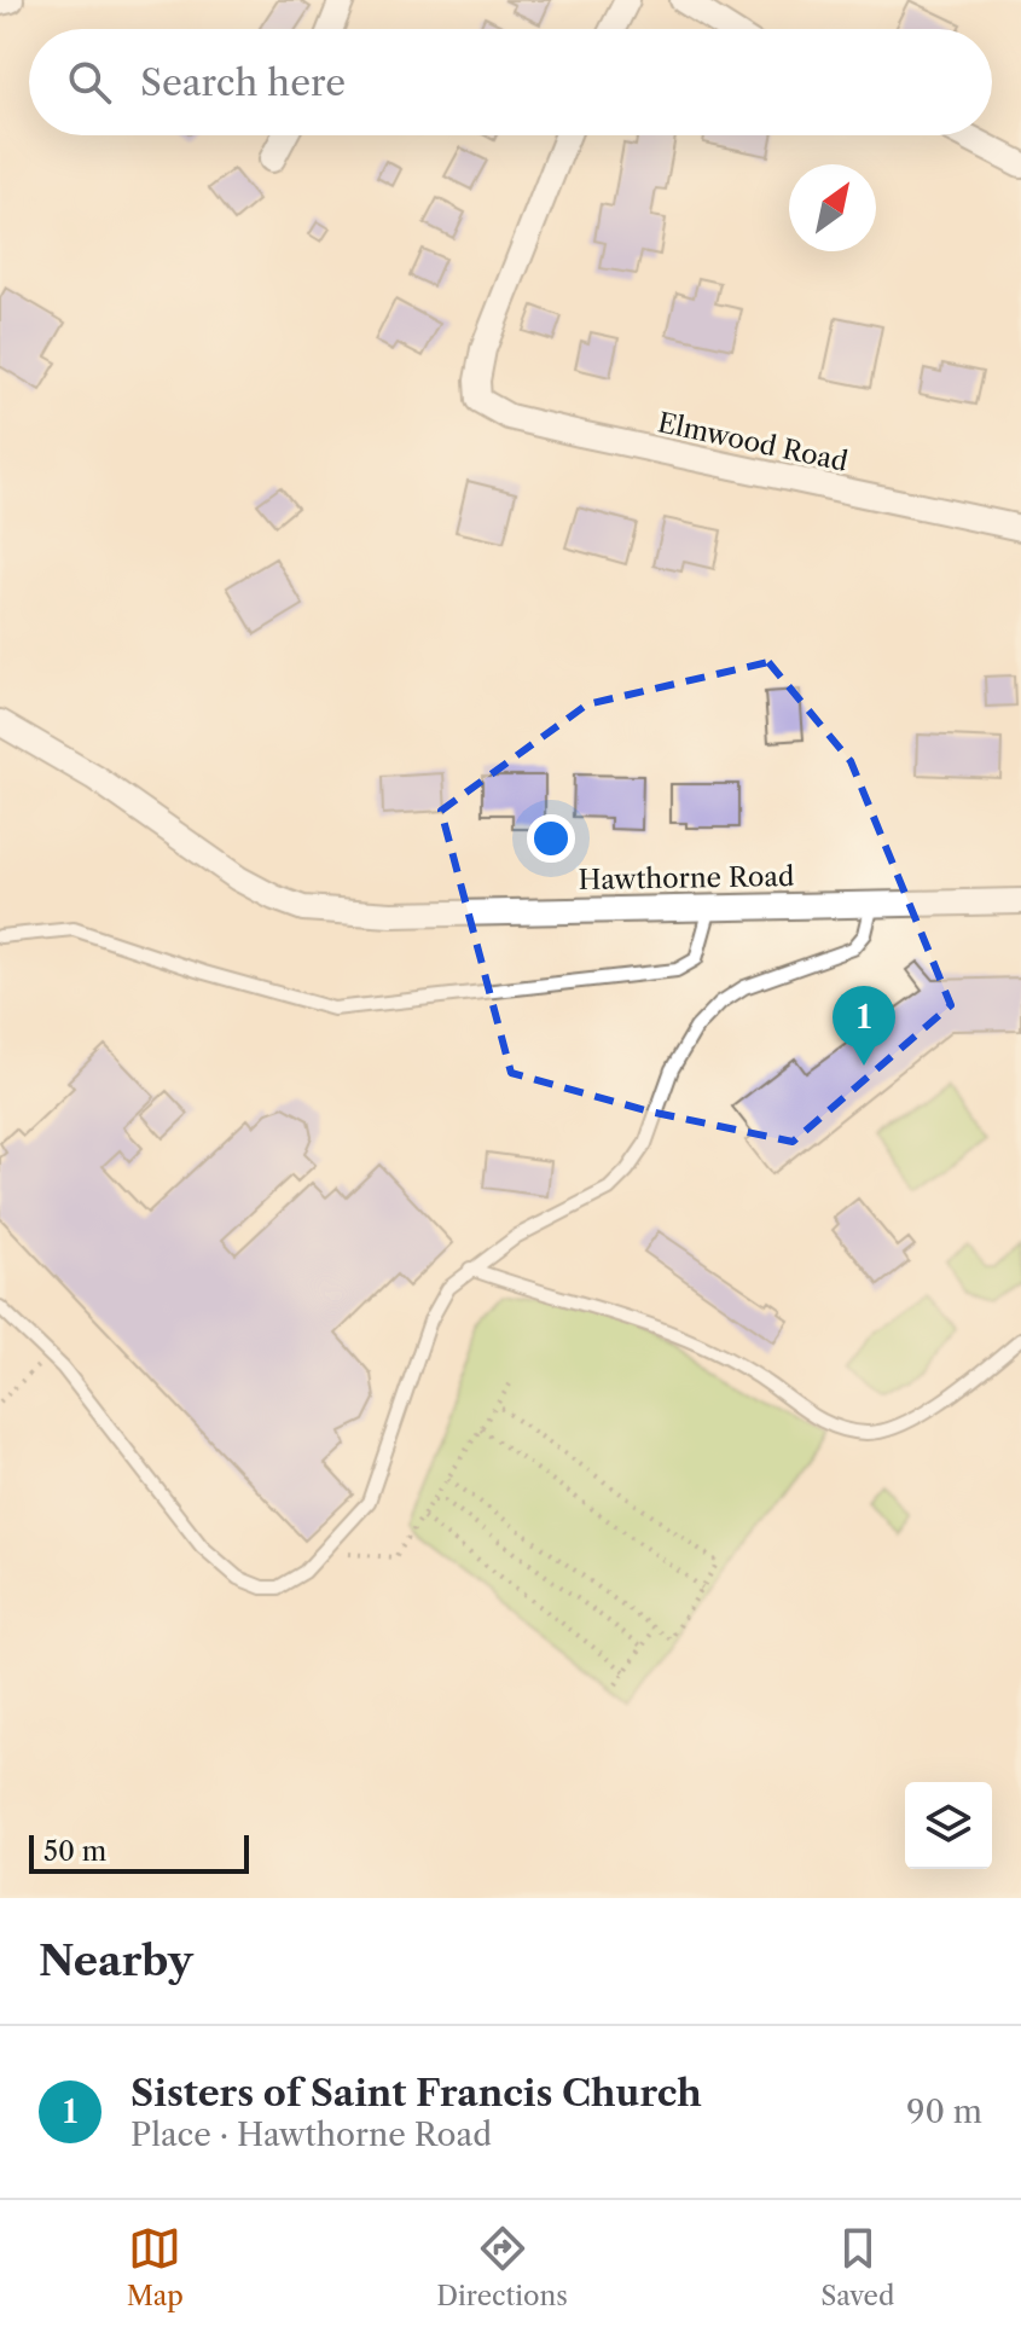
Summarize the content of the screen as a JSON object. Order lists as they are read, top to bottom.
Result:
{
  "streets": {
    "street": ["Elmwood Road", "Hawthorne Road"]
  },
  "scale_bar": "50 m",
  "north": "top right",
  "page": {
    "search": "Search here",
    "pins": "1",
    "scale": "50 m",
    "heading": "Nearby",
    "list": [
      {
        "mark": "1",
        "name": "Sisters of Saint Francis Church",
        "note": "Place · Hawthorne Road",
        "value": "90 m"
      }
    ],
    "nav": ["Map", "Directions", "Saved"]
  }
}
